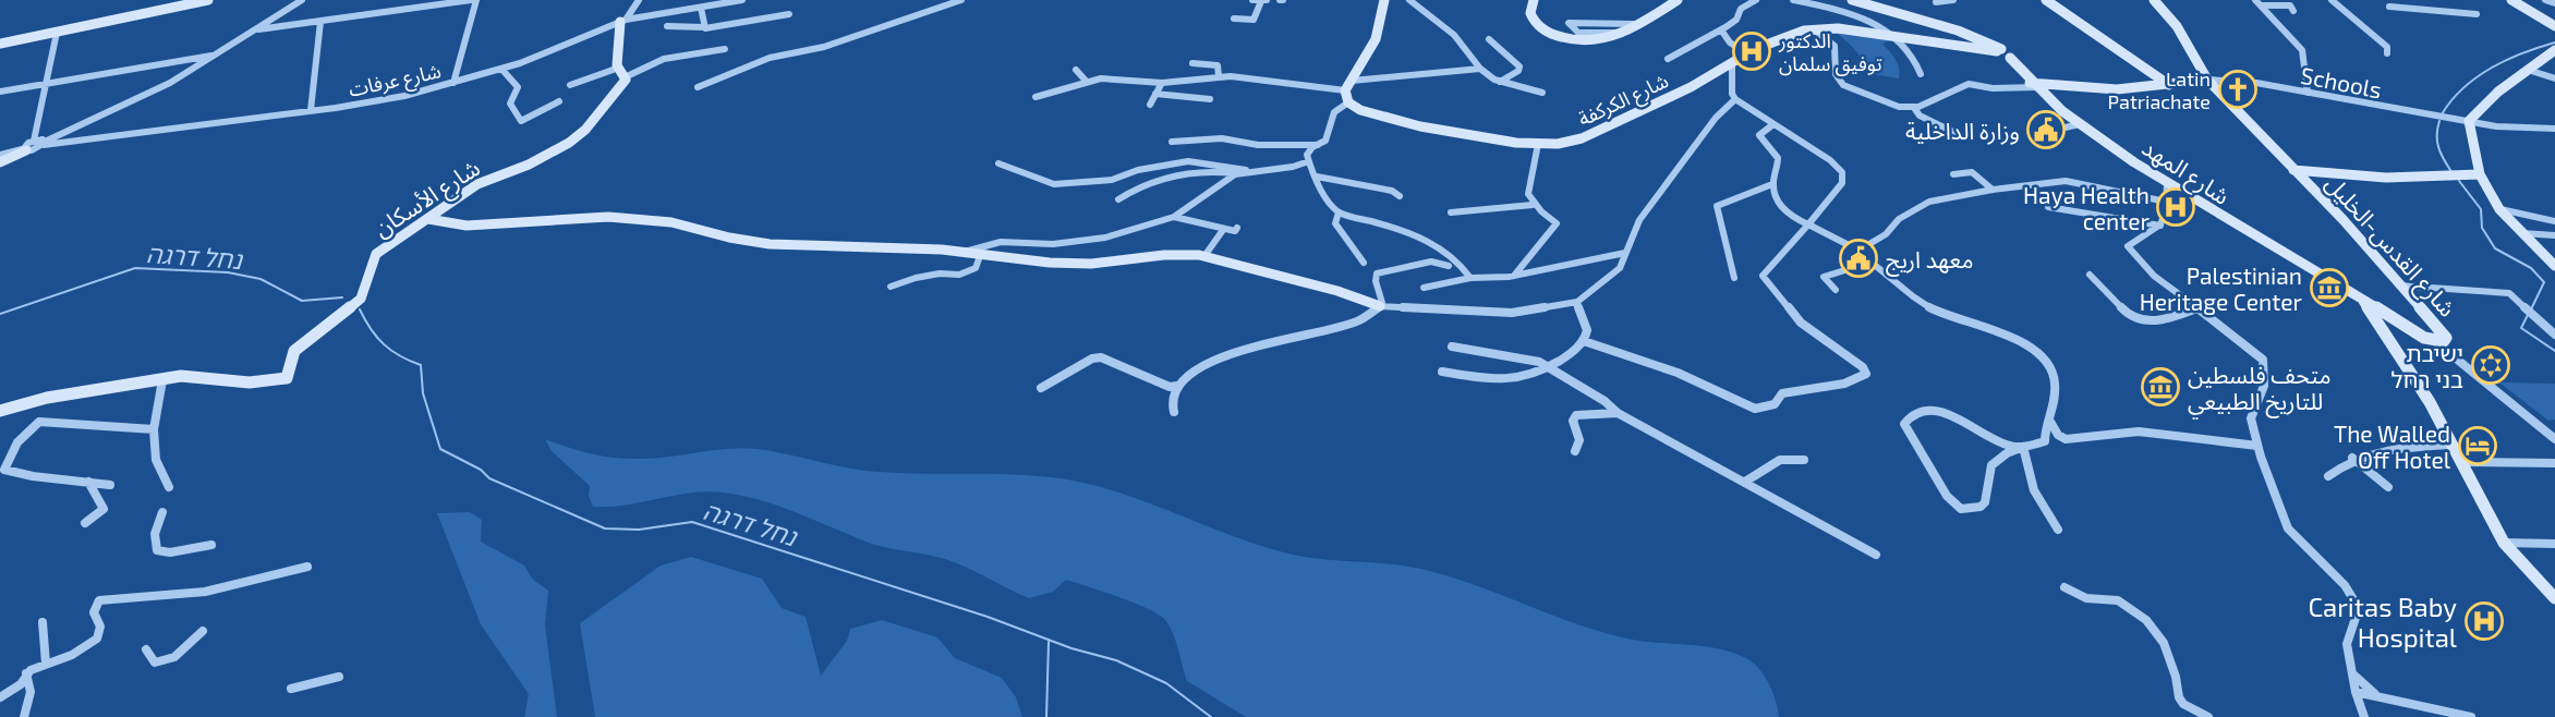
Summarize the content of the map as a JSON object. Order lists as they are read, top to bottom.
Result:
{
  "streets": {
    "street": [
      "شارع عرفات",
      "Schools",
      "شارع الكركفة",
      "شارع المهد",
      "شارع الأسكان",
      "شارع القدس-الخليل"
    ]
  },
  "crossings": [
    ["Schools", "شارع القدس-الخليل"],
    ["شارع الكركفة", "شارع المهد"],
    ["شارع المهد", "شارع القدس-الخليل"]
  ],
  "water": ["נחל דרגה"],
  "places": {
    "hospital": ["الدكتور توفيق سلمان", "Haya Health center", "Caritas Baby Hospital"],
    "church": ["Latin Patriachate"],
    "public building": ["وزارة الداخلية", "معهد اريج"],
    "museum": ["Palestinian Heritage Center", "متحف فلسطين للتاريخ الطبيعي"],
    "synagogue": ["ישיבת בני רחל"],
    "hotel": ["The Walled Off Hotel"]
  }
}
